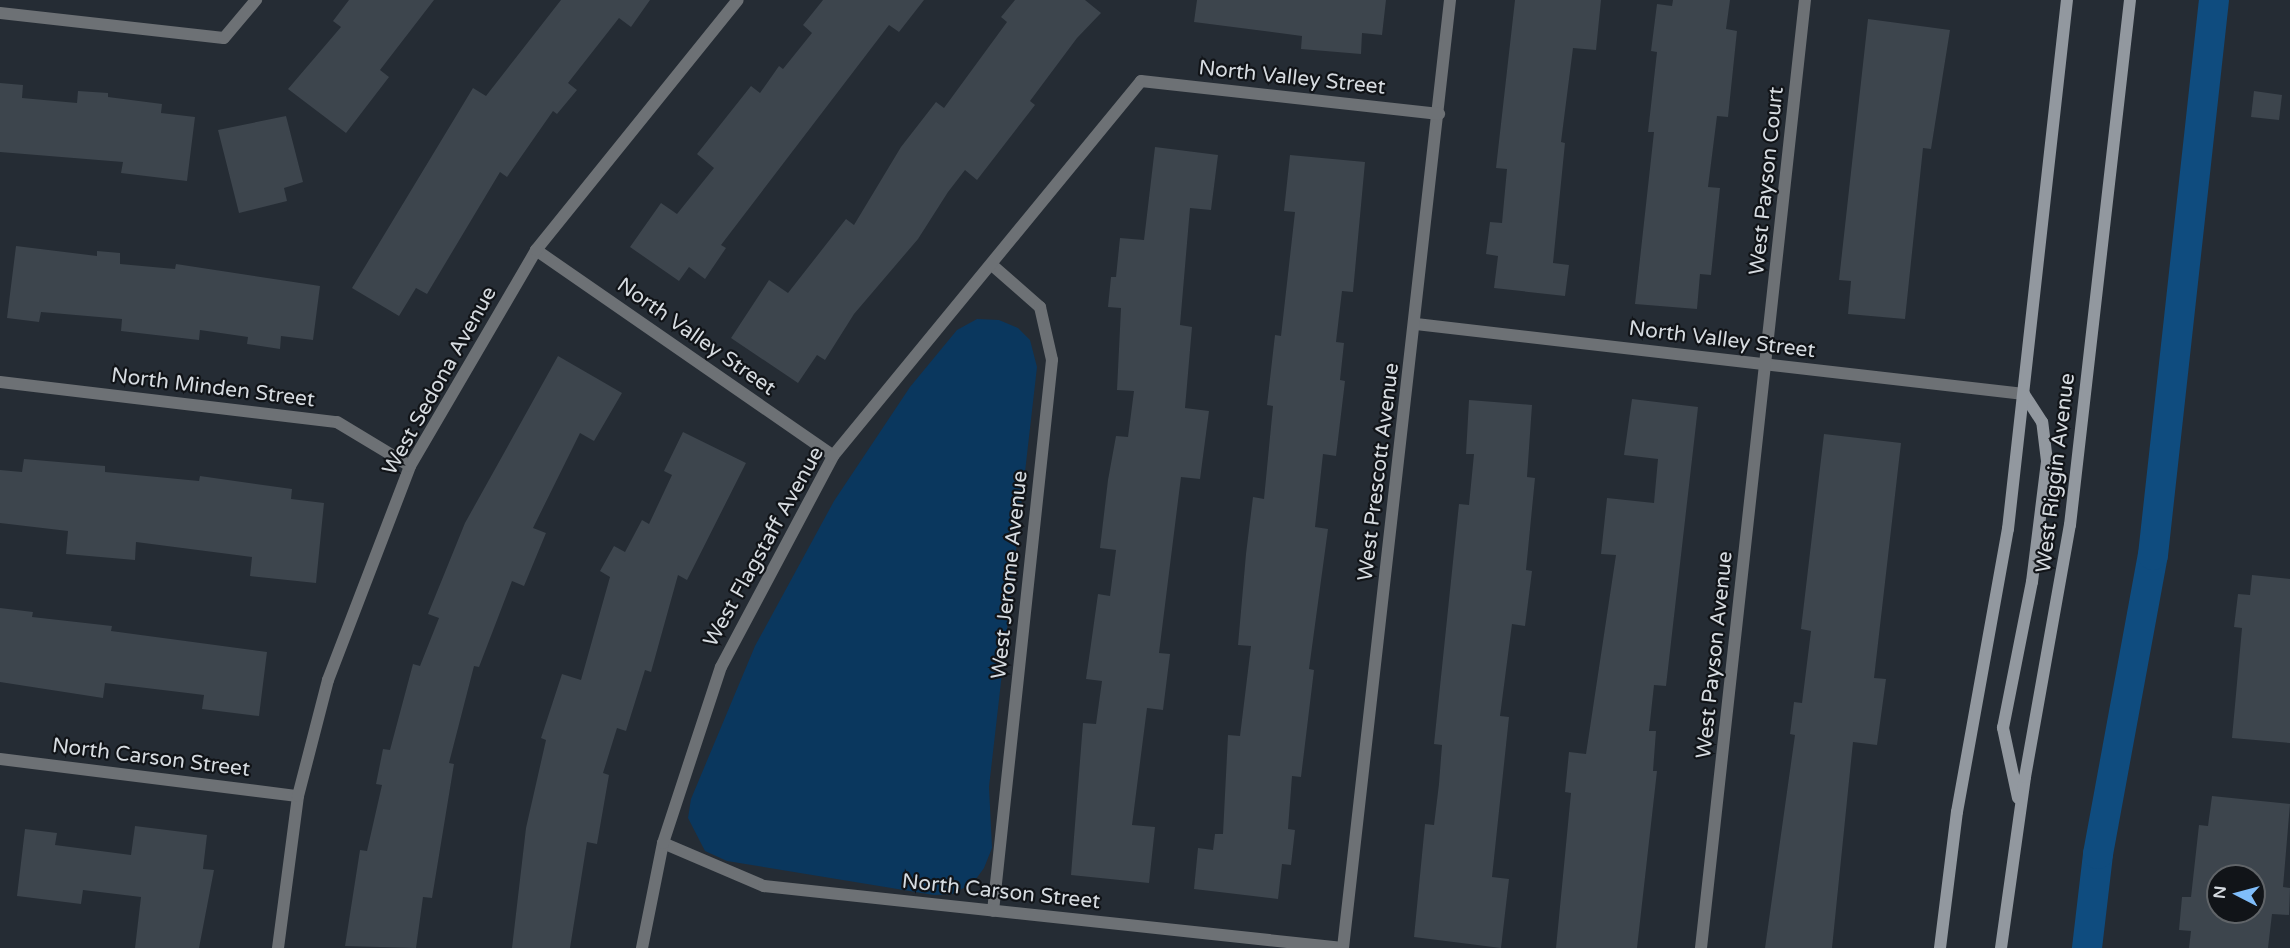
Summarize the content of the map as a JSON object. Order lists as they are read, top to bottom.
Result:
{
  "streets": {
    "main road": ["West Riggin Avenue"],
    "street": [
      "North Valley Street",
      "West Payson Court",
      "West Sedona Avenue",
      "North Minden Street",
      "West Prescott Avenue",
      "West Flagstaff Avenue",
      "West Jerome Avenue",
      "West Payson Avenue",
      "North Carson Street"
    ]
  },
  "crossings": [
    ["North Valley Street", "West Payson Court"],
    ["North Valley Street", "West Sedona Avenue"],
    ["North Valley Street", "West Prescott Avenue"],
    ["North Valley Street", "West Riggin Avenue"],
    ["North Valley Street", "West Flagstaff Avenue"],
    ["North Valley Street", "West Payson Avenue"],
    ["West Payson Court", "West Payson Avenue"],
    ["West Sedona Avenue", "North Minden Street"],
    ["West Sedona Avenue", "North Carson Street"],
    ["West Prescott Avenue", "North Carson Street"],
    ["West Flagstaff Avenue", "West Jerome Avenue"],
    ["West Flagstaff Avenue", "North Carson Street"],
    ["West Jerome Avenue", "North Carson Street"]
  ],
  "north": "left"
}
